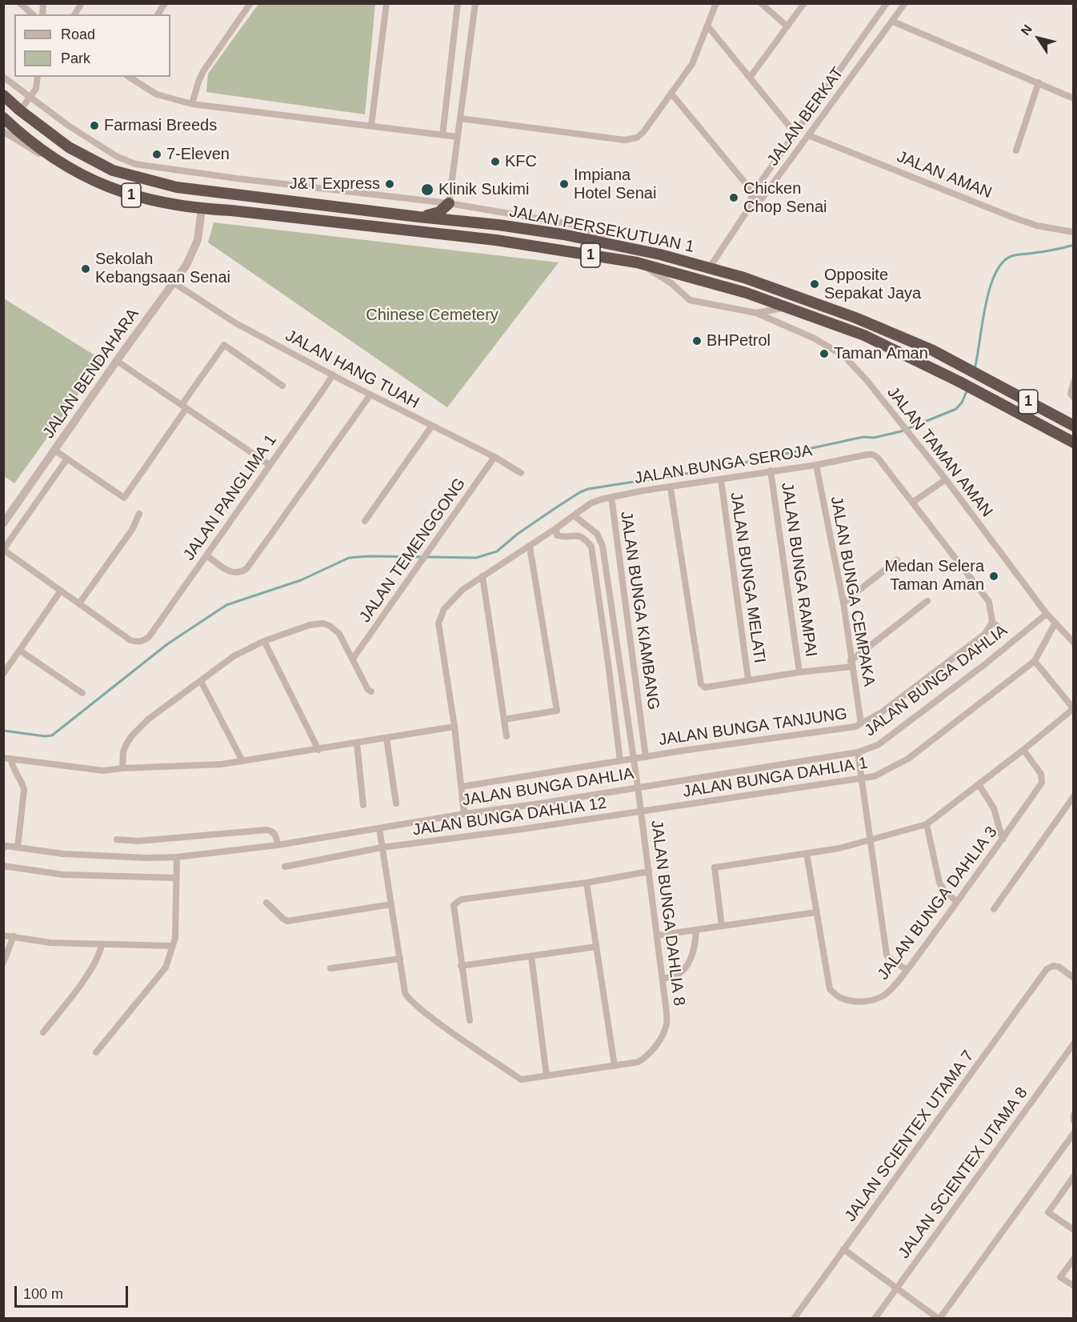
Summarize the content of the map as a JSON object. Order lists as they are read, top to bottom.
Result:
{
  "streets": {
    "highway": ["1", "JALAN PERSEKUTUAN 1"],
    "street": [
      "JALAN BERKAT",
      "JALAN AMAN",
      "JALAN HANG TUAH",
      "JALAN BENDAHARA",
      "JALAN TAMAN AMAN",
      "JALAN BUNGA SEROJA",
      "JALAN PANGLIMA 1",
      "JALAN TEMENGGONG",
      "JALAN BUNGA RAMPAI",
      "JALAN BUNGA MELATI",
      "JALAN BUNGA CEMPAKA",
      "JALAN BUNGA KIAMBANG",
      "JALAN BUNGA DAHLIA",
      "JALAN BUNGA TANJUNG",
      "JALAN BUNGA DAHLIA 1",
      "JALAN BUNGA DAHLIA 12",
      "JALAN BUNGA DAHLIA 3",
      "JALAN BUNGA DAHLIA 8",
      "JALAN SCIENTEX UTAMA 7",
      "JALAN SCIENTEX UTAMA 8"
    ]
  },
  "crossings": [
    ["JALAN BERKAT", "JALAN AMAN"],
    ["JALAN BERKAT", "JALAN PERSEKUTUAN 1"],
    ["JALAN PERSEKUTUAN 1", "JALAN BENDAHARA"],
    ["JALAN HANG TUAH", "JALAN BENDAHARA"],
    ["JALAN HANG TUAH", "JALAN PANGLIMA 1"],
    ["JALAN HANG TUAH", "JALAN TEMENGGONG"],
    ["JALAN TAMAN AMAN", "JALAN BUNGA DAHLIA"],
    ["JALAN TAMAN AMAN", "JALAN BUNGA DAHLIA 1"],
    ["JALAN BUNGA SEROJA", "JALAN BUNGA RAMPAI"],
    ["JALAN BUNGA SEROJA", "JALAN BUNGA MELATI"],
    ["JALAN BUNGA SEROJA", "JALAN BUNGA CEMPAKA"],
    ["JALAN BUNGA SEROJA", "JALAN BUNGA KIAMBANG"],
    ["JALAN BUNGA SEROJA", "JALAN BUNGA TANJUNG"],
    ["JALAN BUNGA SEROJA", "JALAN BUNGA DAHLIA 8"],
    ["JALAN BUNGA CEMPAKA", "JALAN BUNGA TANJUNG"],
    ["JALAN BUNGA KIAMBANG", "JALAN BUNGA TANJUNG"],
    ["JALAN BUNGA DAHLIA", "JALAN BUNGA DAHLIA 8"],
    ["JALAN BUNGA TANJUNG", "JALAN BUNGA DAHLIA 8"],
    ["JALAN BUNGA DAHLIA 1", "JALAN BUNGA DAHLIA 12"],
    ["JALAN BUNGA DAHLIA 1", "JALAN BUNGA DAHLIA 8"],
    ["JALAN BUNGA DAHLIA 12", "JALAN BUNGA DAHLIA 8"]
  ],
  "parks": ["Chinese Cemetery"],
  "places": [
    "Farmasi Breeds",
    "7-Eleven",
    "KFC",
    "J&T Express",
    "Impiana Hotel Senai",
    "Klinik Sukimi",
    "Chicken Chop Senai",
    "Sekolah Kebangsaan Senai",
    "Opposite Sepakat Jaya",
    "BHPetrol",
    "Taman Aman",
    "Medan Selera Taman Aman"
  ],
  "legend": ["Road", "Park"],
  "scale_bar": "100 m",
  "north": "top left"
}
